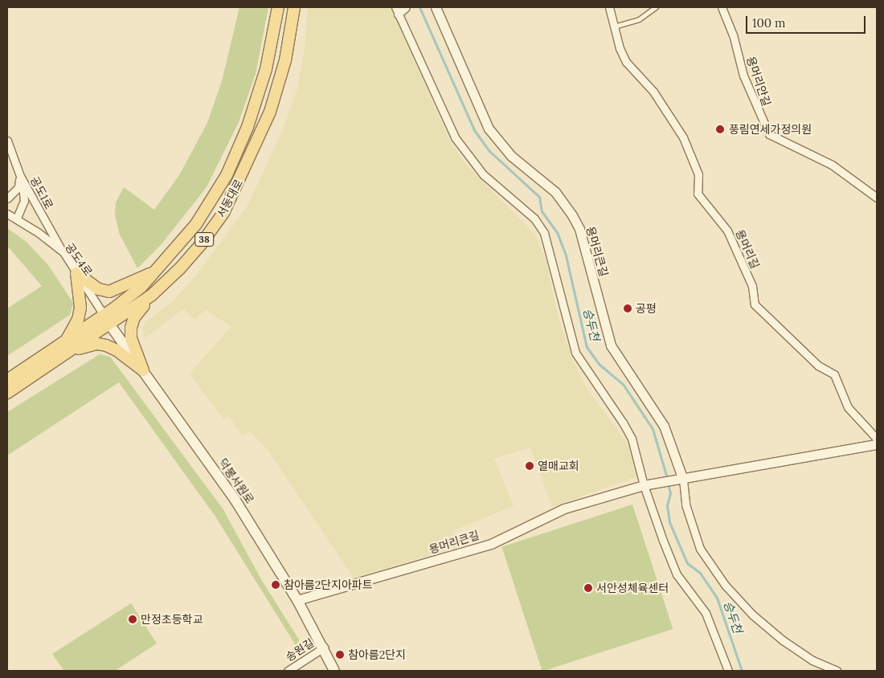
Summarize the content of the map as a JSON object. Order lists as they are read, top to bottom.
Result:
{
  "streets": {
    "main road": ["서동대로", "38", "덕봉서원로"],
    "street": [
      "용머리안길",
      "공도1로",
      "용머리길",
      "용머리큰길",
      "공도4로",
      "송원길"
    ]
  },
  "crossings": [
    ["공도1로", "공도4로"],
    ["서동대로", "공도4로"],
    ["서동대로", "덕봉서원로"],
    ["용머리큰길", "덕봉서원로"],
    ["공도4로", "덕봉서원로"],
    ["덕봉서원로", "송원길"]
  ],
  "water": ["승두천"],
  "places": [
    "풍림연세가정의원",
    "공평",
    "열매교회",
    "참아름2단지아파트",
    "서안성체육센터",
    "만정초등학교",
    "참아름2단지"
  ],
  "scale_bar": "100 m"
}
